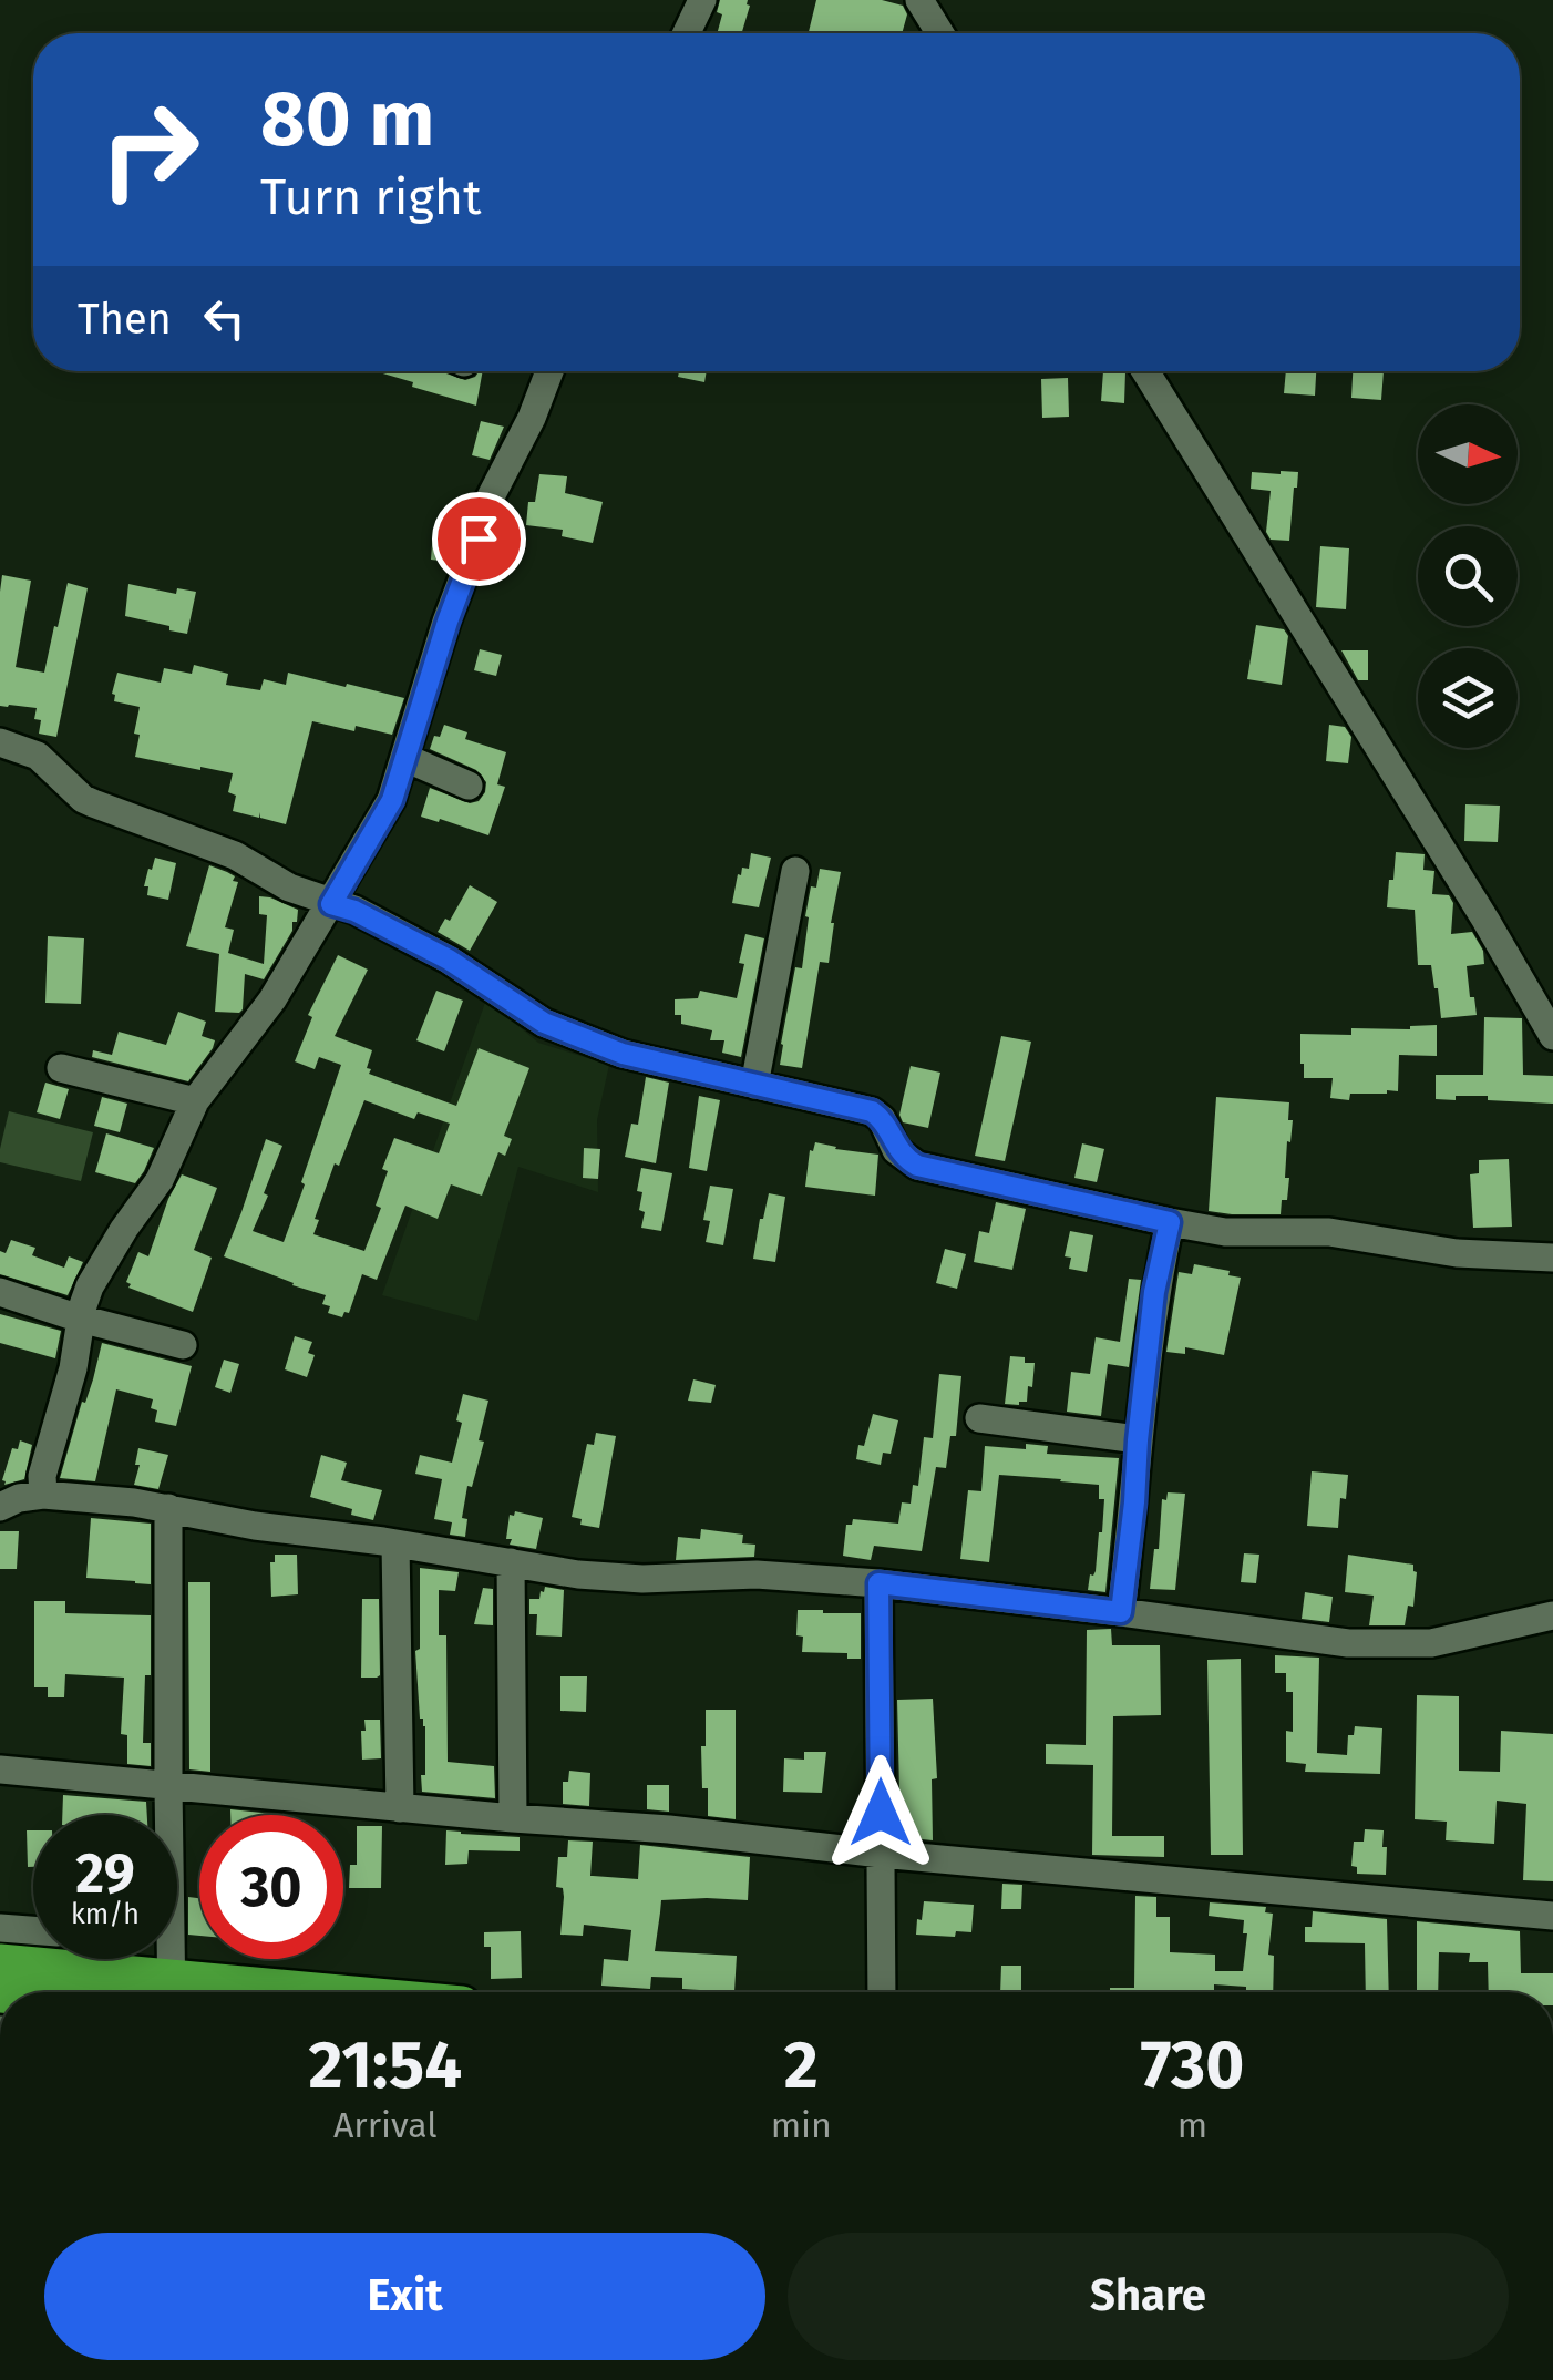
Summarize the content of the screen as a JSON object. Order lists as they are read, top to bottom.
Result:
{
  "north": "right",
  "page": {
    "turn": ["80 m", "Turn right"],
    "then": "Then",
    "speed": "29 km/h",
    "limit": "30",
    "eta": [
      "21:54",
      "Arrival",
      "2",
      "min",
      "730",
      "m"
    ],
    "buttons": ["Exit", "Share"]
  }
}
